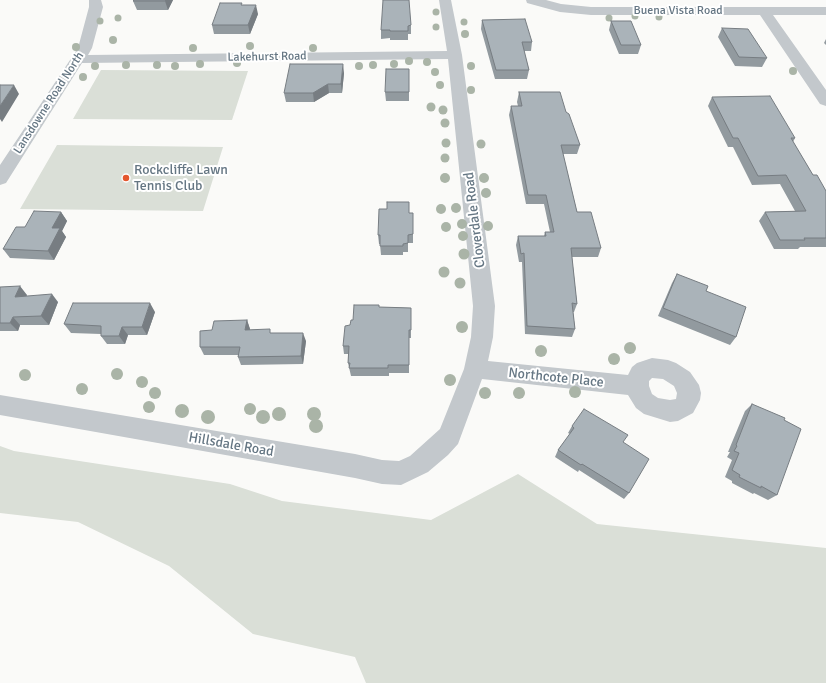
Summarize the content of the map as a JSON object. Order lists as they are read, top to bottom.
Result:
{
  "streets": {
    "street": [
      "Buena Vista Road",
      "Lakehurst Road",
      "Lansdowne Road North",
      "Cloverdale Road",
      "Northcote Place",
      "Hillsdale Road"
    ]
  },
  "crossings": [
    ["Lakehurst Road", "Lansdowne Road North"],
    ["Lakehurst Road", "Cloverdale Road"],
    ["Cloverdale Road", "Northcote Place"],
    ["Cloverdale Road", "Hillsdale Road"]
  ],
  "places": ["Rockcliffe Lawn Tennis Club"]
}
